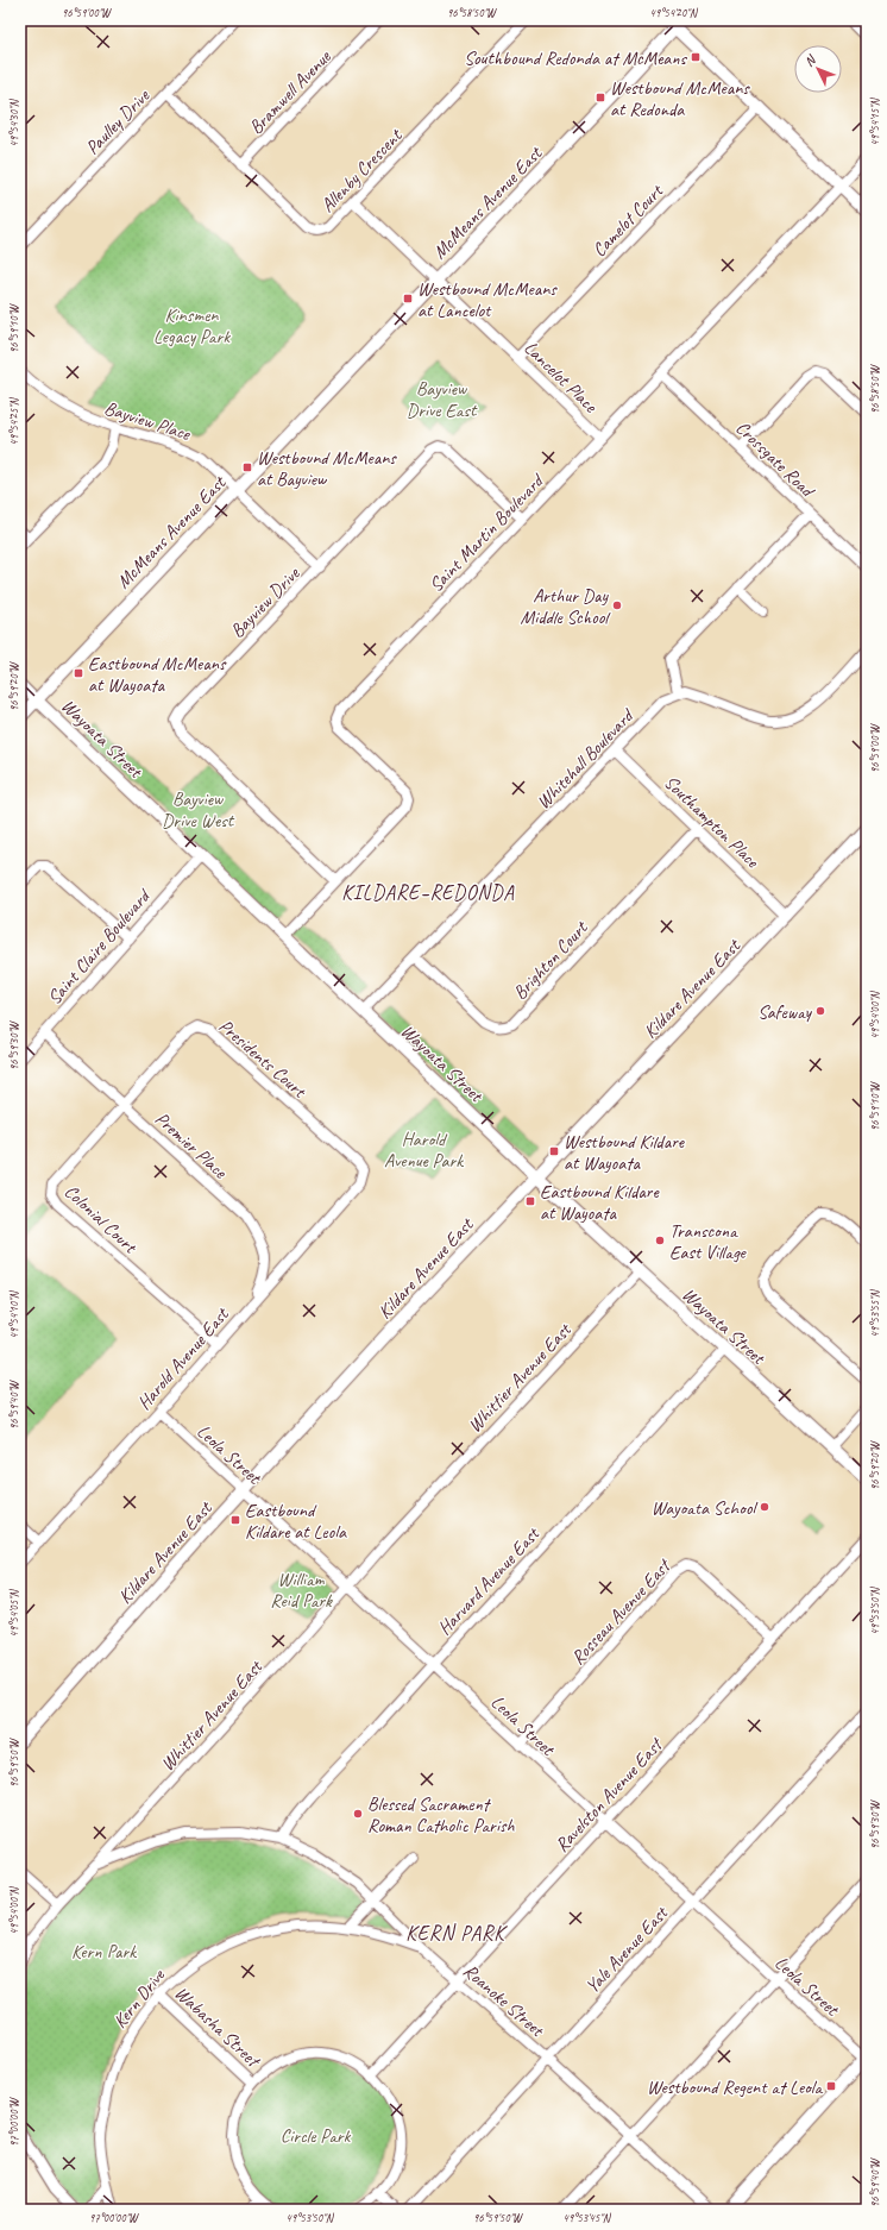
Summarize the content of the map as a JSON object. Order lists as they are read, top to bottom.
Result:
{
  "streets": {
    "street": [
      "Bramwell Avenue",
      "Paulley Drive",
      "Allenby Crescent",
      "McMeans Avenue East",
      "Camelot Court",
      "Lancelot Place",
      "Bayview Place",
      "Crossgate Road",
      "Saint Martin Boulevard",
      "Bayview Drive",
      "Wayoata Street",
      "Whitehall Boulevard",
      "Southampton Place",
      "Saint Claire Boulevard",
      "Brighton Court",
      "Kildare Avenue East",
      "Presidents Court",
      "Premier Place",
      "Colonial Court",
      "Harold Avenue East",
      "Whittier Avenue East",
      "Leola Street",
      "Harvard Avenue East",
      "Rosseau Avenue East",
      "Ravelston Avenue East",
      "Yale Avenue East",
      "Kern Drive",
      "Roanoke Street",
      "Wabasha Street"
    ]
  },
  "crossings": [
    ["Bramwell Avenue", "Allenby Crescent"],
    ["Paulley Drive", "Allenby Crescent"],
    ["Allenby Crescent", "Lancelot Place"],
    ["McMeans Avenue East", "Lancelot Place"],
    ["McMeans Avenue East", "Bayview Place"],
    ["McMeans Avenue East", "Wayoata Street"],
    ["Camelot Court", "Lancelot Place"],
    ["Lancelot Place", "Saint Martin Boulevard"],
    ["Bayview Place", "Bayview Drive"],
    ["Crossgate Road", "Saint Martin Boulevard"],
    ["Saint Martin Boulevard", "Bayview Drive"],
    ["Saint Martin Boulevard", "Wayoata Street"],
    ["Wayoata Street", "Whitehall Boulevard"],
    ["Wayoata Street", "Saint Claire Boulevard"],
    ["Wayoata Street", "Kildare Avenue East"],
    ["Wayoata Street", "Whittier Avenue East"],
    ["Wayoata Street", "Harvard Avenue East"],
    ["Whitehall Boulevard", "Southampton Place"],
    ["Whitehall Boulevard", "Brighton Court"],
    ["Southampton Place", "Brighton Court"],
    ["Southampton Place", "Kildare Avenue East"],
    ["Saint Claire Boulevard", "Premier Place"],
    ["Kildare Avenue East", "Leola Street"],
    ["Presidents Court", "Premier Place"],
    ["Presidents Court", "Colonial Court"],
    ["Presidents Court", "Harold Avenue East"],
    ["Premier Place", "Colonial Court"],
    ["Premier Place", "Harold Avenue East"],
    ["Colonial Court", "Harold Avenue East"],
    ["Harold Avenue East", "Leola Street"],
    ["Whittier Avenue East", "Leola Street"],
    ["Whittier Avenue East", "Roanoke Street"],
    ["Leola Street", "Harvard Avenue East"],
    ["Leola Street", "Rosseau Avenue East"],
    ["Leola Street", "Ravelston Avenue East"],
    ["Leola Street", "Yale Avenue East"],
    ["Harvard Avenue East", "Roanoke Street"],
    ["Rosseau Avenue East", "Ravelston Avenue East"],
    ["Ravelston Avenue East", "Roanoke Street"],
    ["Yale Avenue East", "Roanoke Street"],
    ["Kern Drive", "Roanoke Street"],
    ["Kern Drive", "Wabasha Street"]
  ],
  "districts": ["KILDARE–REDONDA", "KERN PARK"],
  "parks": [
    "Kinsmen Legacy Park",
    "Bayview Drive East",
    "Bayview Drive West",
    "Harold Avenue Park",
    "William Reid Park",
    "Kern Park",
    "Circle Park"
  ],
  "places": {
    "transit": [
      "Southbound Redonda at McMeans",
      "Westbound McMeans at Redonda",
      "Westbound McMeans at Lancelot",
      "Westbound McMeans at Bayview",
      "Eastbound McMeans at Wayoata",
      "Westbound Kildare at Wayoata",
      "Eastbound Kildare at Wayoata",
      "Eastbound Kildare at Leola",
      "Westbound Regent at Leola"
    ],
    "other": [
      "Arthur Day Middle School",
      "Safeway",
      "Transcona East Village",
      "Wayoata School",
      "Blessed Sacrament Roman Catholic Parish"
    ]
  },
  "north": "top left",
  "coordinates": [
    "96°59'00\"W",
    "96°58'50\"W",
    "49°54'20\"N",
    "49°54'15\"N",
    "49°54'30\"N",
    "96°59'10\"W",
    "49°54'25\"N",
    "96°59'20\"W",
    "49°54'00\"N",
    "96°59'30\"W",
    "49°53'55\"N",
    "49°54'10\"N",
    "96°59'40\"W",
    "49°53'50\"N",
    "49°54'05\"N",
    "96°59'50\"W",
    "97°00'00\"W",
    "49°53'45\"N"
  ]
}
